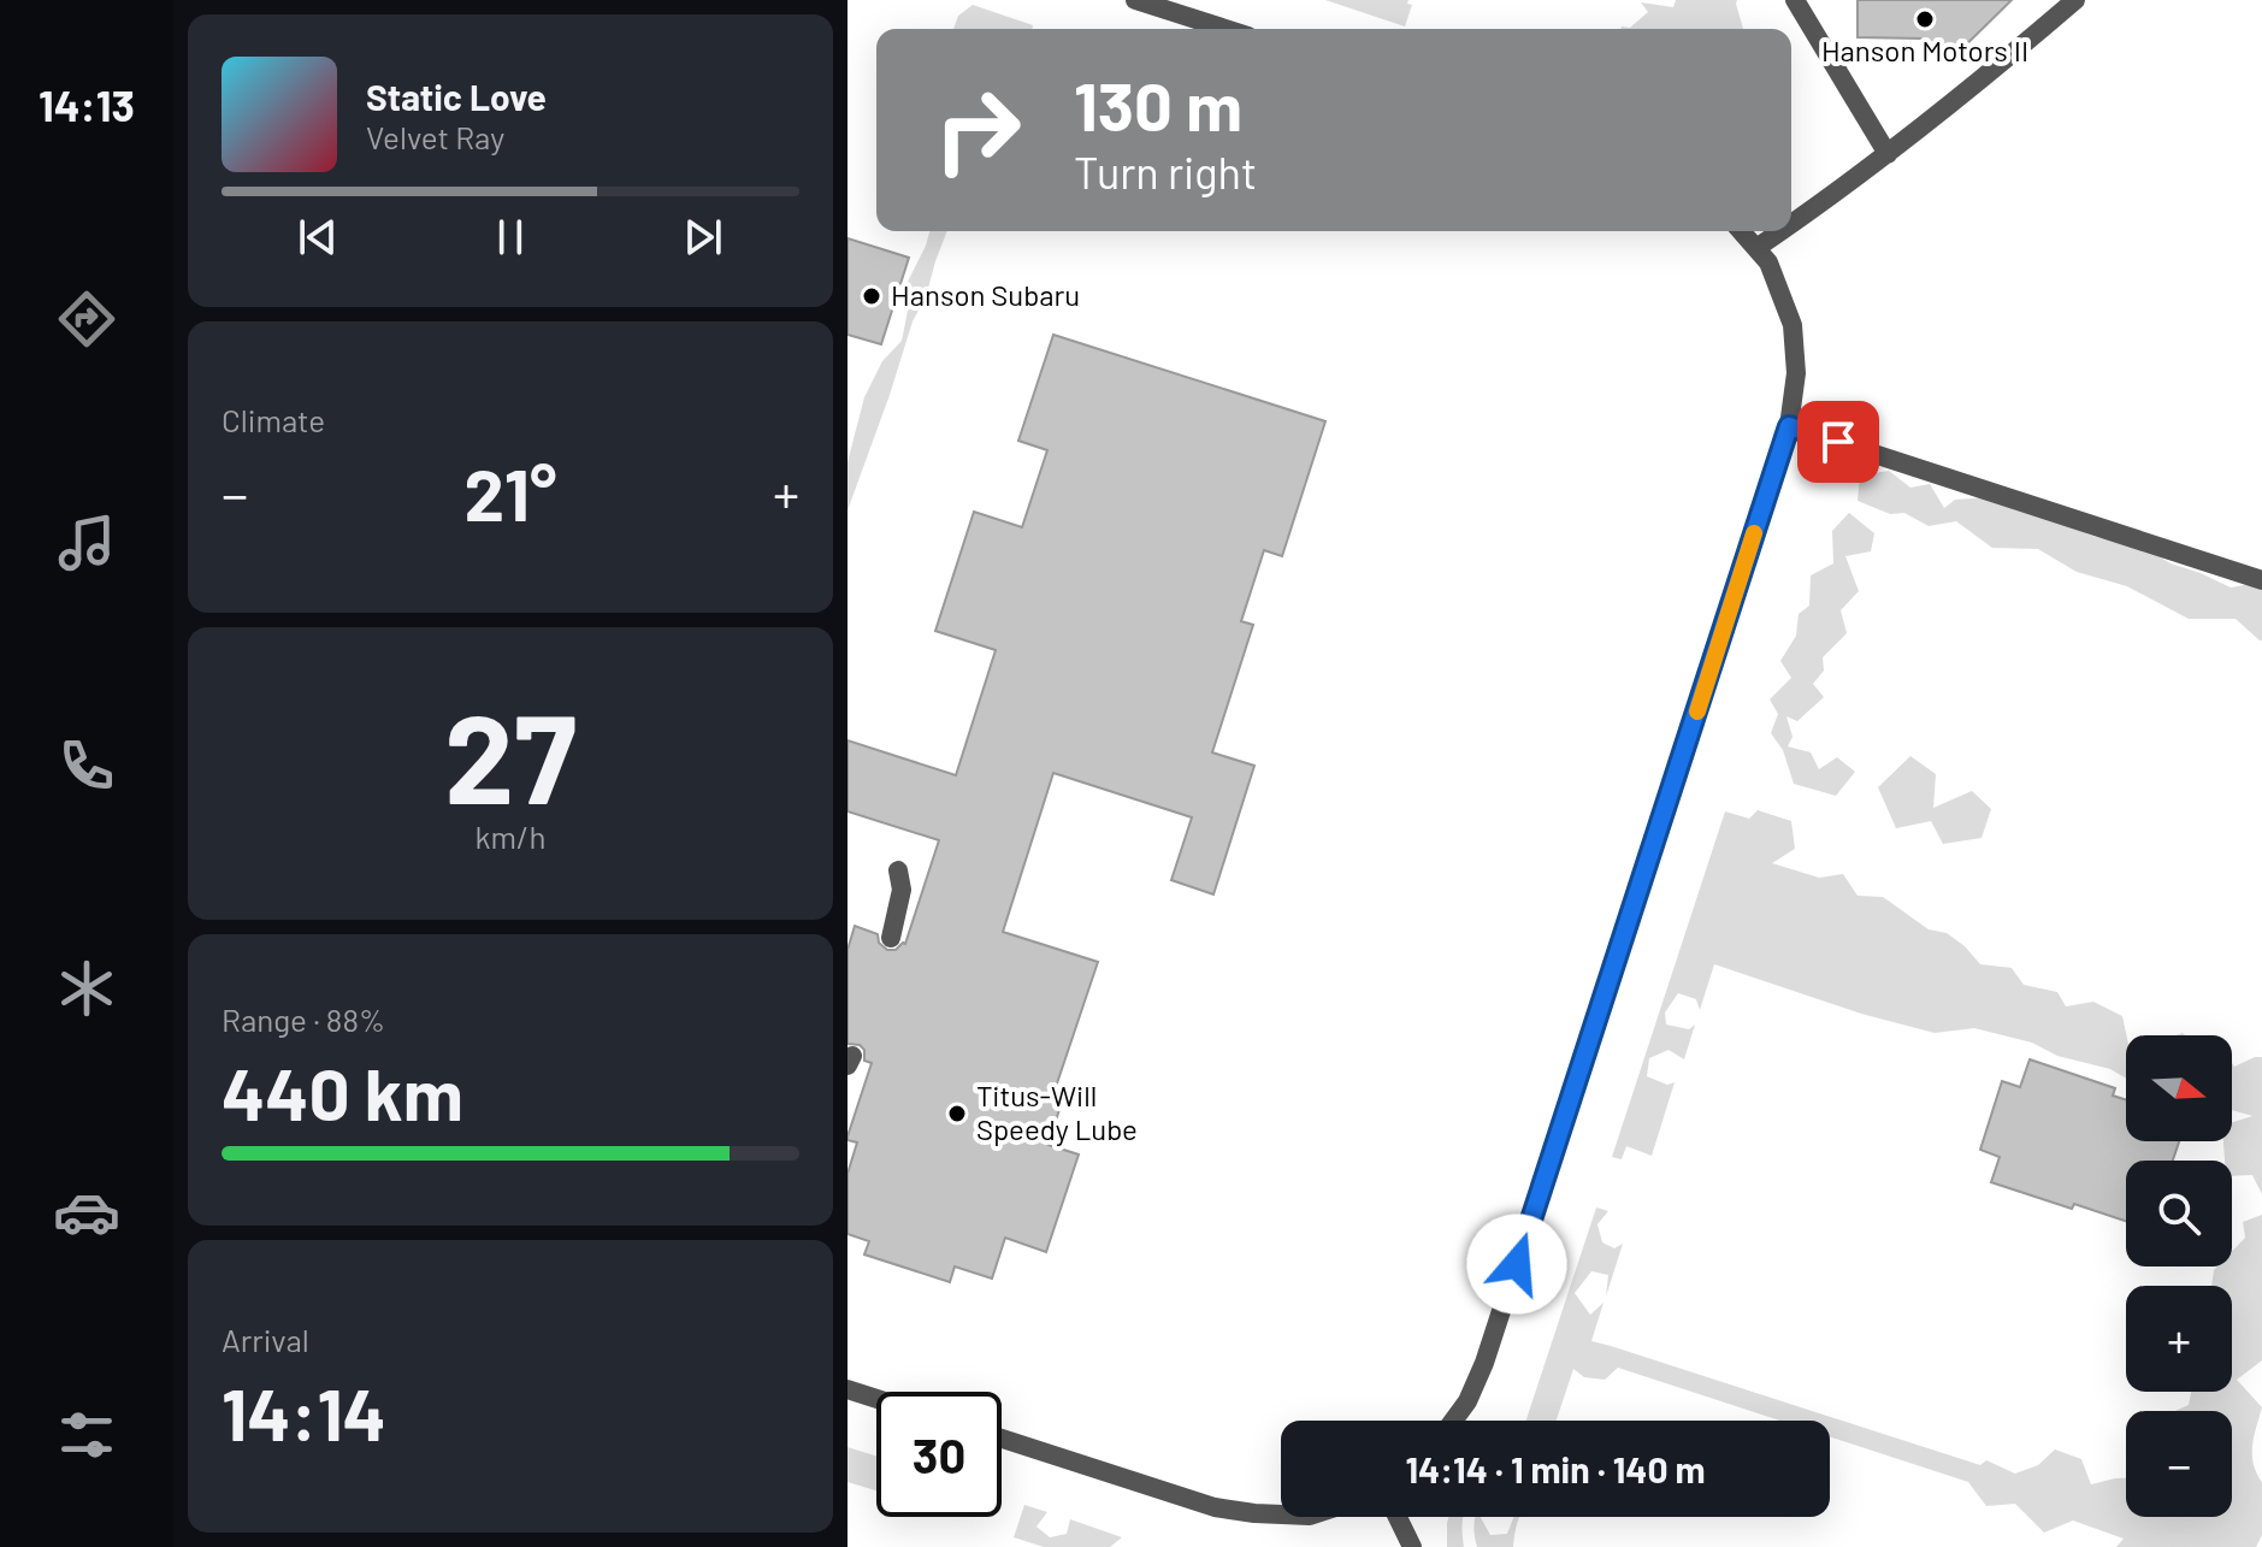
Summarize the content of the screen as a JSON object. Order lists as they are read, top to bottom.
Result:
{
  "places": ["Hanson Motors II", "Hanson Subaru", "Titus-Will Speedy Lube"],
  "north": "right",
  "page": {
    "tabs": "14:13",
    "turn": ["130 m", "Turn right"],
    "song": ["Static Love", "Velvet Ray"],
    "tile": [
      "Climate",
      ["27", "km/h"],
      ["Range · 88%", "440 km"],
      ["Arrival", "14:14"]
    ],
    "heat": ["−", "21°", "+"],
    "map_buttons": ["+", "−"],
    "limit": "30",
    "trip": "14:14 · 1 min · 140 m"
  }
}
